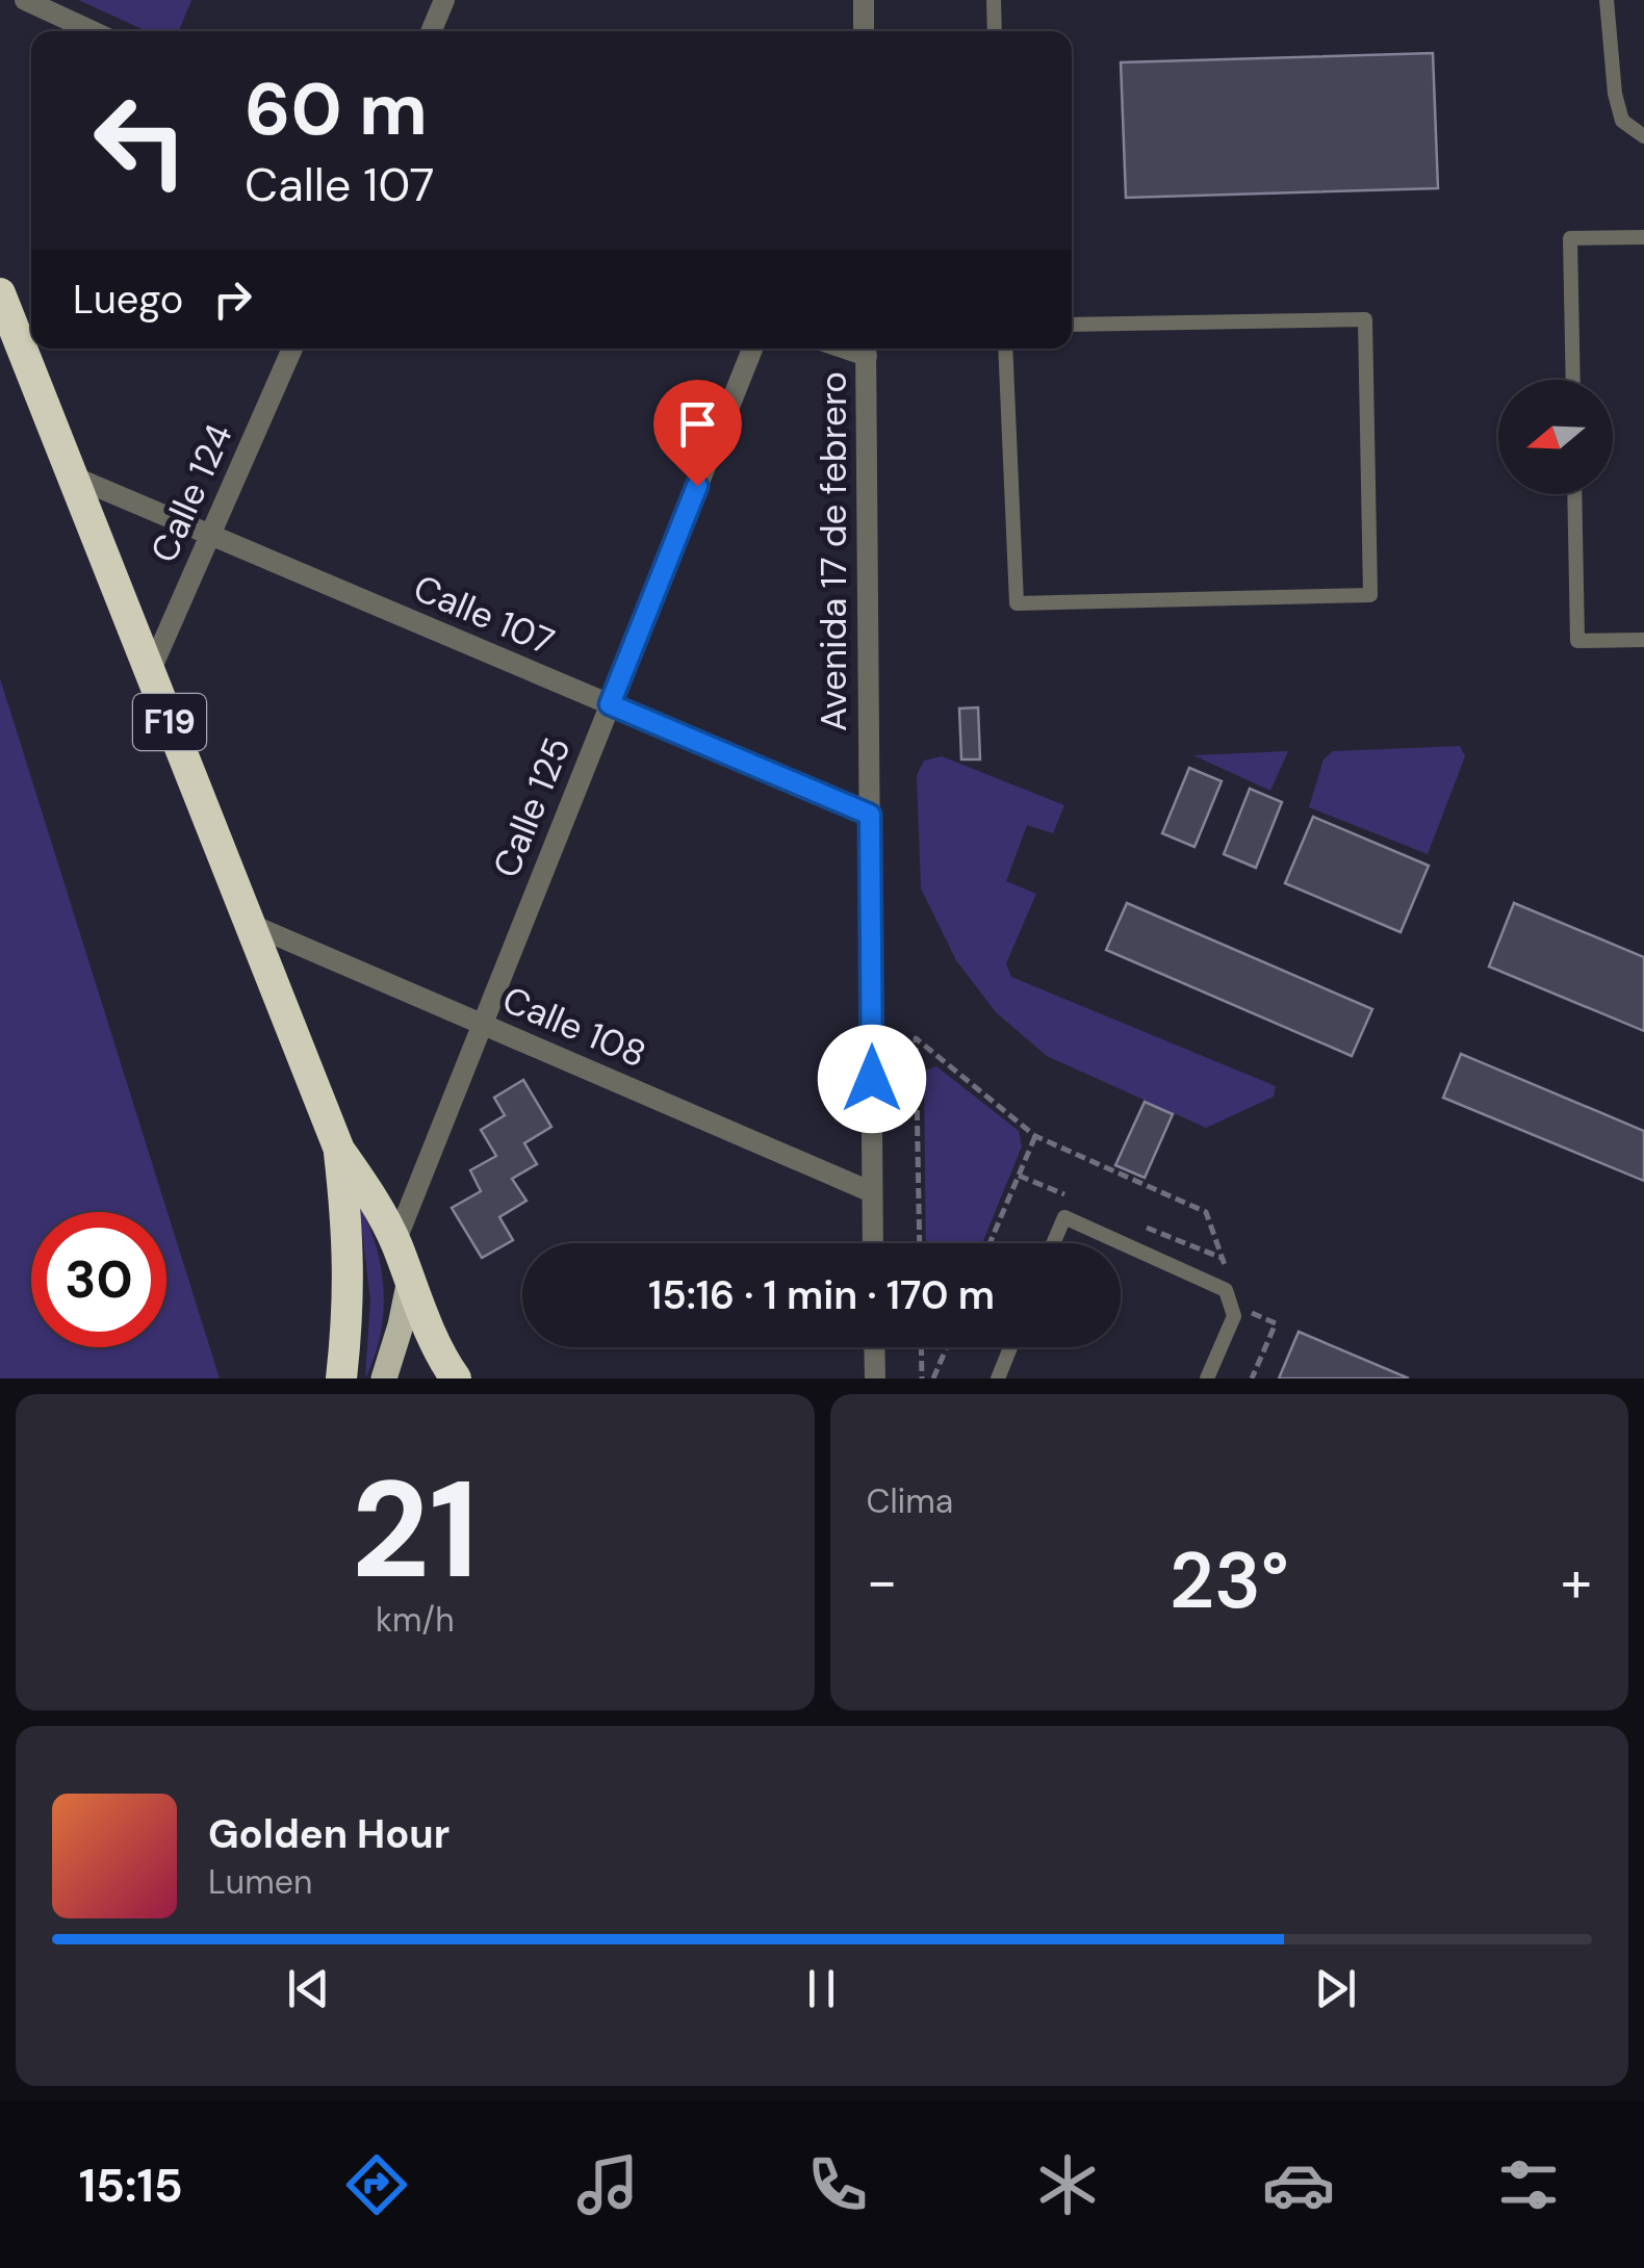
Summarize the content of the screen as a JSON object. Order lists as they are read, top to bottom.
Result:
{
  "streets": {
    "highway": ["F19"],
    "street": [
      "Calle 124",
      "Avenida 17 de febrero",
      "Calle 107",
      "Calle 125",
      "Calle 108"
    ]
  },
  "crossings": [
    ["Calle 124", "Calle 107"],
    ["Calle 124", "F19"],
    ["Avenida 17 de febrero", "Calle 107"],
    ["Avenida 17 de febrero", "Calle 108"],
    ["Calle 107", "F19"],
    ["Calle 107", "Calle 125"],
    ["F19", "Calle 125"],
    ["F19", "Calle 108"],
    ["Calle 125", "Calle 108"]
  ],
  "north": "left",
  "page": {
    "turn": ["60 m", "Calle 107"],
    "then": "Luego",
    "limit": "30",
    "trip": "15:16 · 1 min · 170 m",
    "tile": [
      ["21", "km/h"],
      "Clima"
    ],
    "heat": ["−", "23°", "+"],
    "song": ["Golden Hour", "Lumen"],
    "tabs": "15:15"
  }
}
